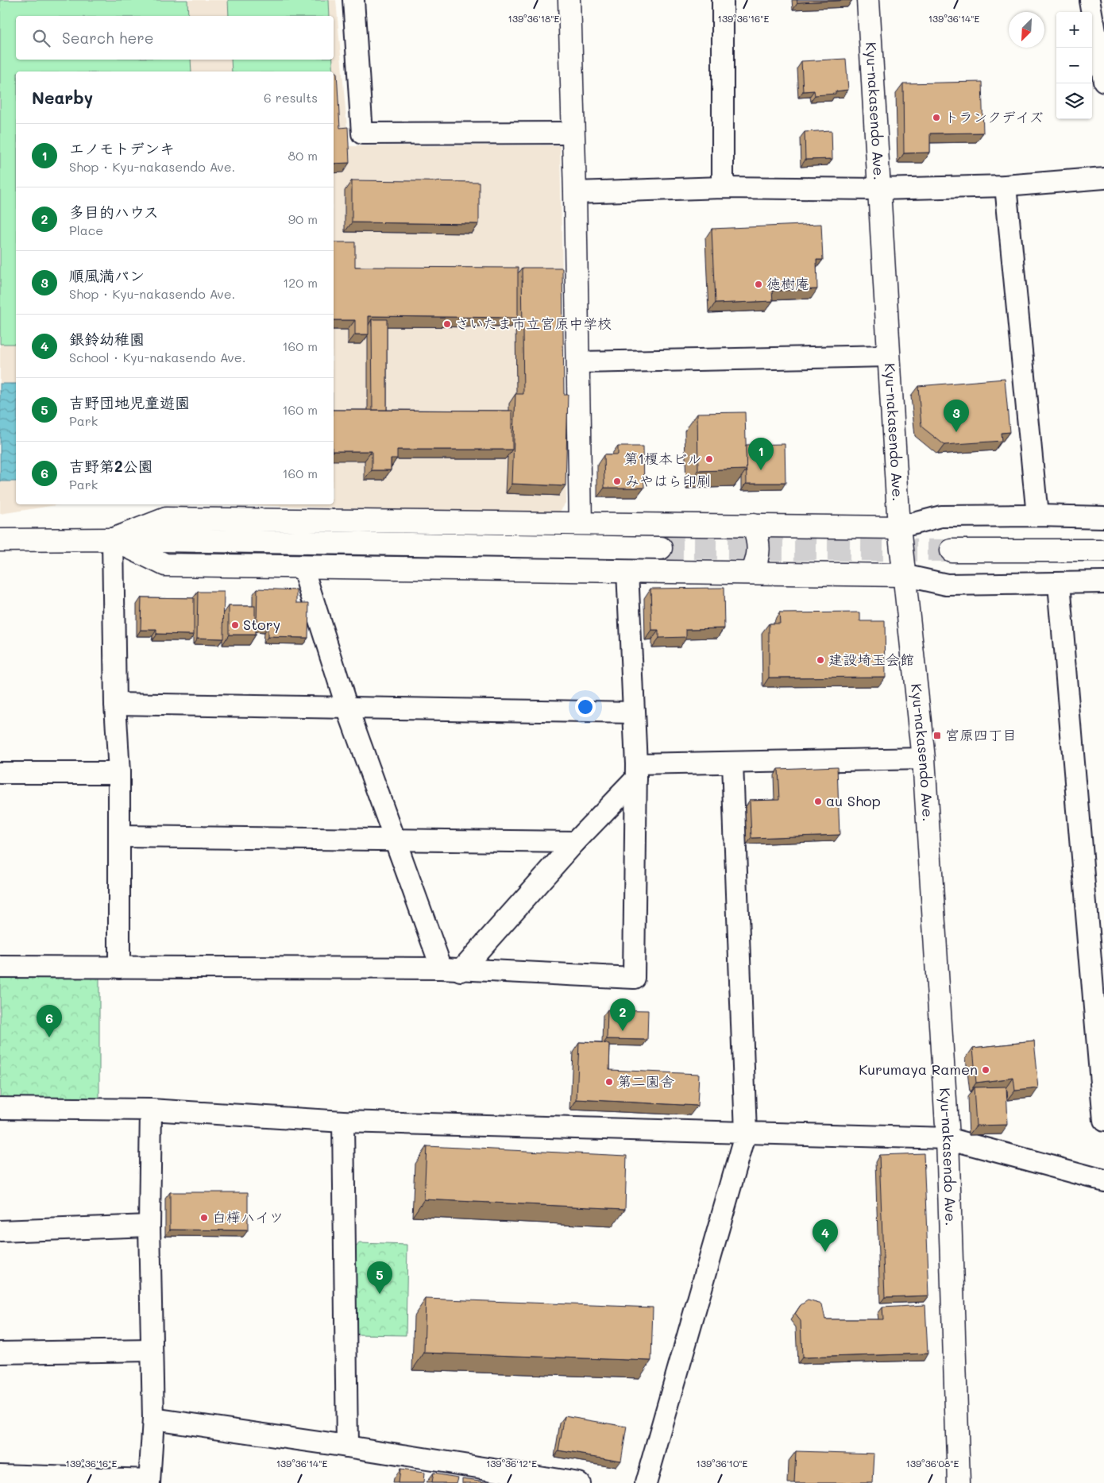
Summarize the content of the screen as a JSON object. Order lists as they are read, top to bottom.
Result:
{
  "streets": {
    "street": ["Kyu-nakasendo Ave."]
  },
  "places": {
    "other": [
      "トランクデイズ",
      "徳樹庵",
      "さいたま市立宮原中学校",
      "第1榎本ビル",
      "みやはら印刷",
      "Story",
      "建設埼玉会館",
      "au Shop",
      "Kurumaya Ramen",
      "第二園舎",
      "白樺ハイツ"
    ],
    "transit": ["宮原四丁目"]
  },
  "north": "bottom left",
  "page": {
    "map_buttons": ["+", "−"],
    "search": "Search here",
    "heading": ["Nearby", "6 results"],
    "list": [
      {
        "mark": "1",
        "name": "エノモトデンキ",
        "note": "Shop · Kyu-nakasendo Ave.",
        "value": "80 m"
      },
      {
        "mark": "2",
        "name": "多目的ハウス",
        "note": "Place",
        "value": "90 m"
      },
      {
        "mark": "3",
        "name": "順風満パン",
        "note": "Shop · Kyu-nakasendo Ave.",
        "value": "120 m"
      },
      {
        "mark": "4",
        "name": "銀鈴幼稚園",
        "note": "School · Kyu-nakasendo Ave.",
        "value": "160 m"
      },
      {
        "mark": "5",
        "name": "吉野団地児童遊園",
        "note": "Park",
        "value": "160 m"
      },
      {
        "mark": "6",
        "name": "吉野第2公園",
        "note": "Park",
        "value": "160 m"
      }
    ],
    "pins": [
      "3",
      "1",
      "2",
      "6",
      "4",
      "5"
    ]
  },
  "coordinates": [
    "139°36'18\"E",
    "139°36'16\"E",
    "139°36'14\"E",
    "139°36'12\"E",
    "139°36'10\"E",
    "139°36'08\"E"
  ]
}
